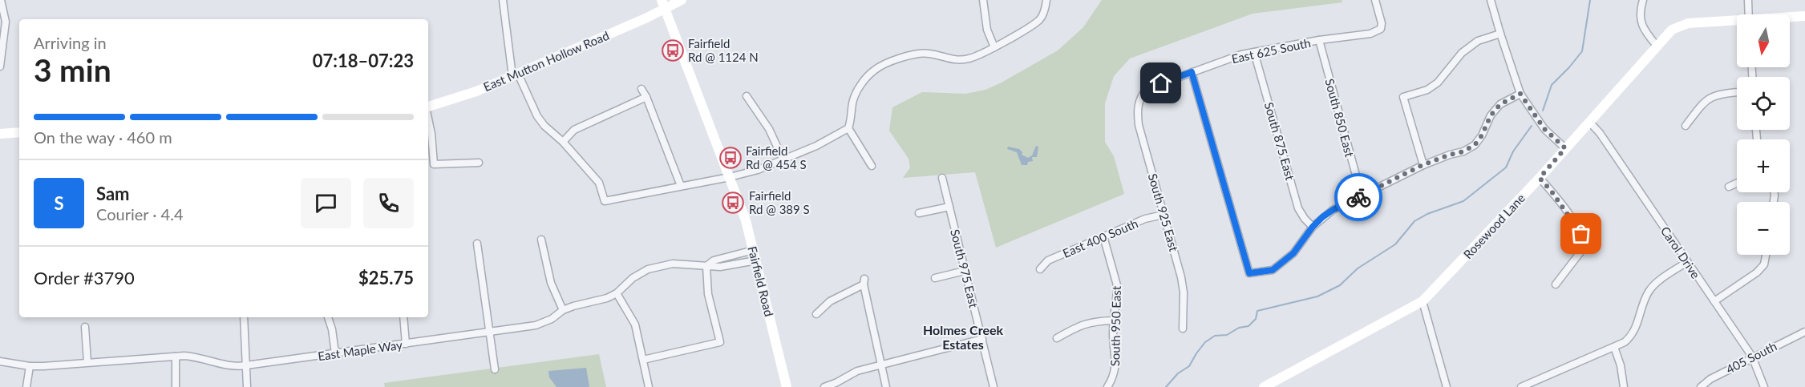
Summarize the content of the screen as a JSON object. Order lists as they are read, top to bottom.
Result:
{
  "streets": {
    "street": [
      "East 625 South",
      "East Mutton Hollow Road",
      "South 850 East",
      "South 875 East",
      "South 925 East",
      "Rosewood Lane",
      "East 400 South",
      "Carol Drive",
      "South 975 East",
      "Fairfield Road",
      "South 950 East",
      "East Maple Way",
      "405 South"
    ]
  },
  "crossings": [
    ["East 625 South", "South 850 East"],
    ["East 625 South", "South 875 East"],
    ["East 625 South", "South 925 East"],
    ["East Mutton Hollow Road", "Fairfield Road"],
    ["South 925 East", "East 400 South"],
    ["Rosewood Lane", "Carol Drive"],
    ["East 400 South", "South 950 East"],
    ["Carol Drive", "405 South"],
    ["Fairfield Road", "East Maple Way"]
  ],
  "districts": ["Holmes Creek Estates"],
  "places": {
    "bus stop": ["Fairfield Rd @ 1124 N", "Fairfield Rd @ 454 S", "Fairfield Rd @ 389 S"]
  },
  "north": "bottom",
  "page": {
    "map_buttons": ["+", "−"],
    "heading": ["3 min", "Arriving in", "07:18–07:23"],
    "panel": [
      "Sam",
      "Courier · 4.4",
      "Order #3790",
      "$25.75"
    ],
    "bar": "On the way · 460 m",
    "round": "S"
  }
}
